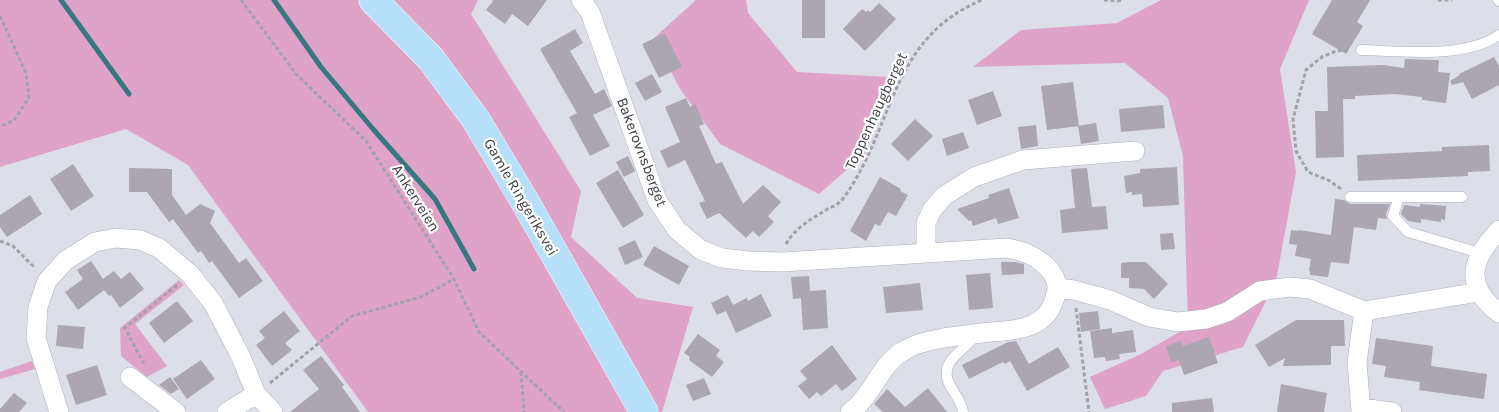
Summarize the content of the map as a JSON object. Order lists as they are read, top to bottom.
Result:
{
  "streets": {
    "main road": ["Gamle Ringeriksvei"],
    "street": ["Bakerovnsberget"],
    "path": ["Toppenhaugberget", "Ankerveien"]
  },
  "crossings": [
    ["Toppenhaugberget", "Bakerovnsberget"]
  ]
}
